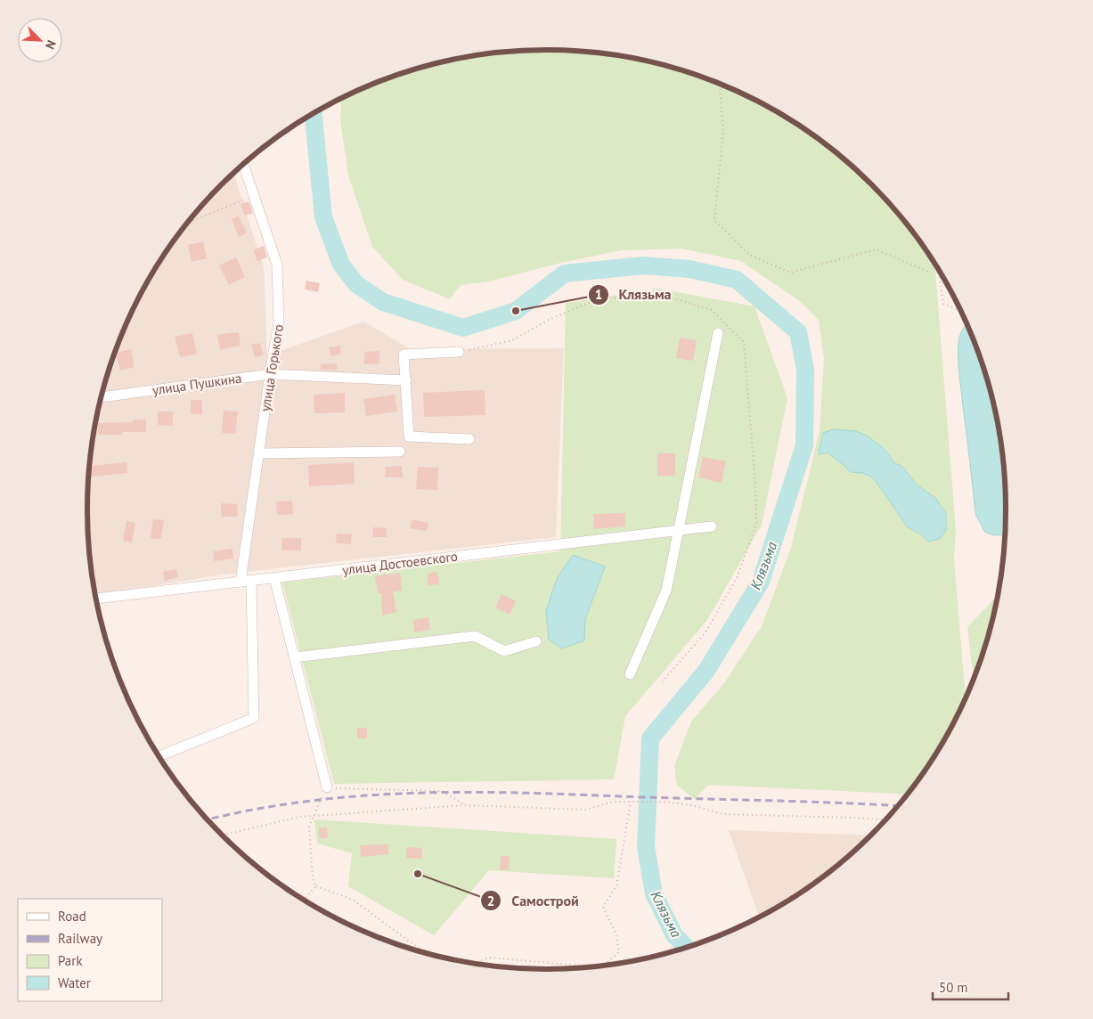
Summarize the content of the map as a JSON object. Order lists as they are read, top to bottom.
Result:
{
  "streets": {
    "street": ["улица Горького", "улица Пушкина", "улица Достоевского"]
  },
  "crossings": [
    ["улица Горького", "улица Пушкина"],
    ["улица Горького", "улица Достоевского"]
  ],
  "water": ["Клязьма"],
  "places": ["Клязьма", "Самострой"],
  "legend": [
    "Road",
    "Railway",
    "Park",
    "Water"
  ],
  "scale_bar": "50 m",
  "north": "bottom right"
}
